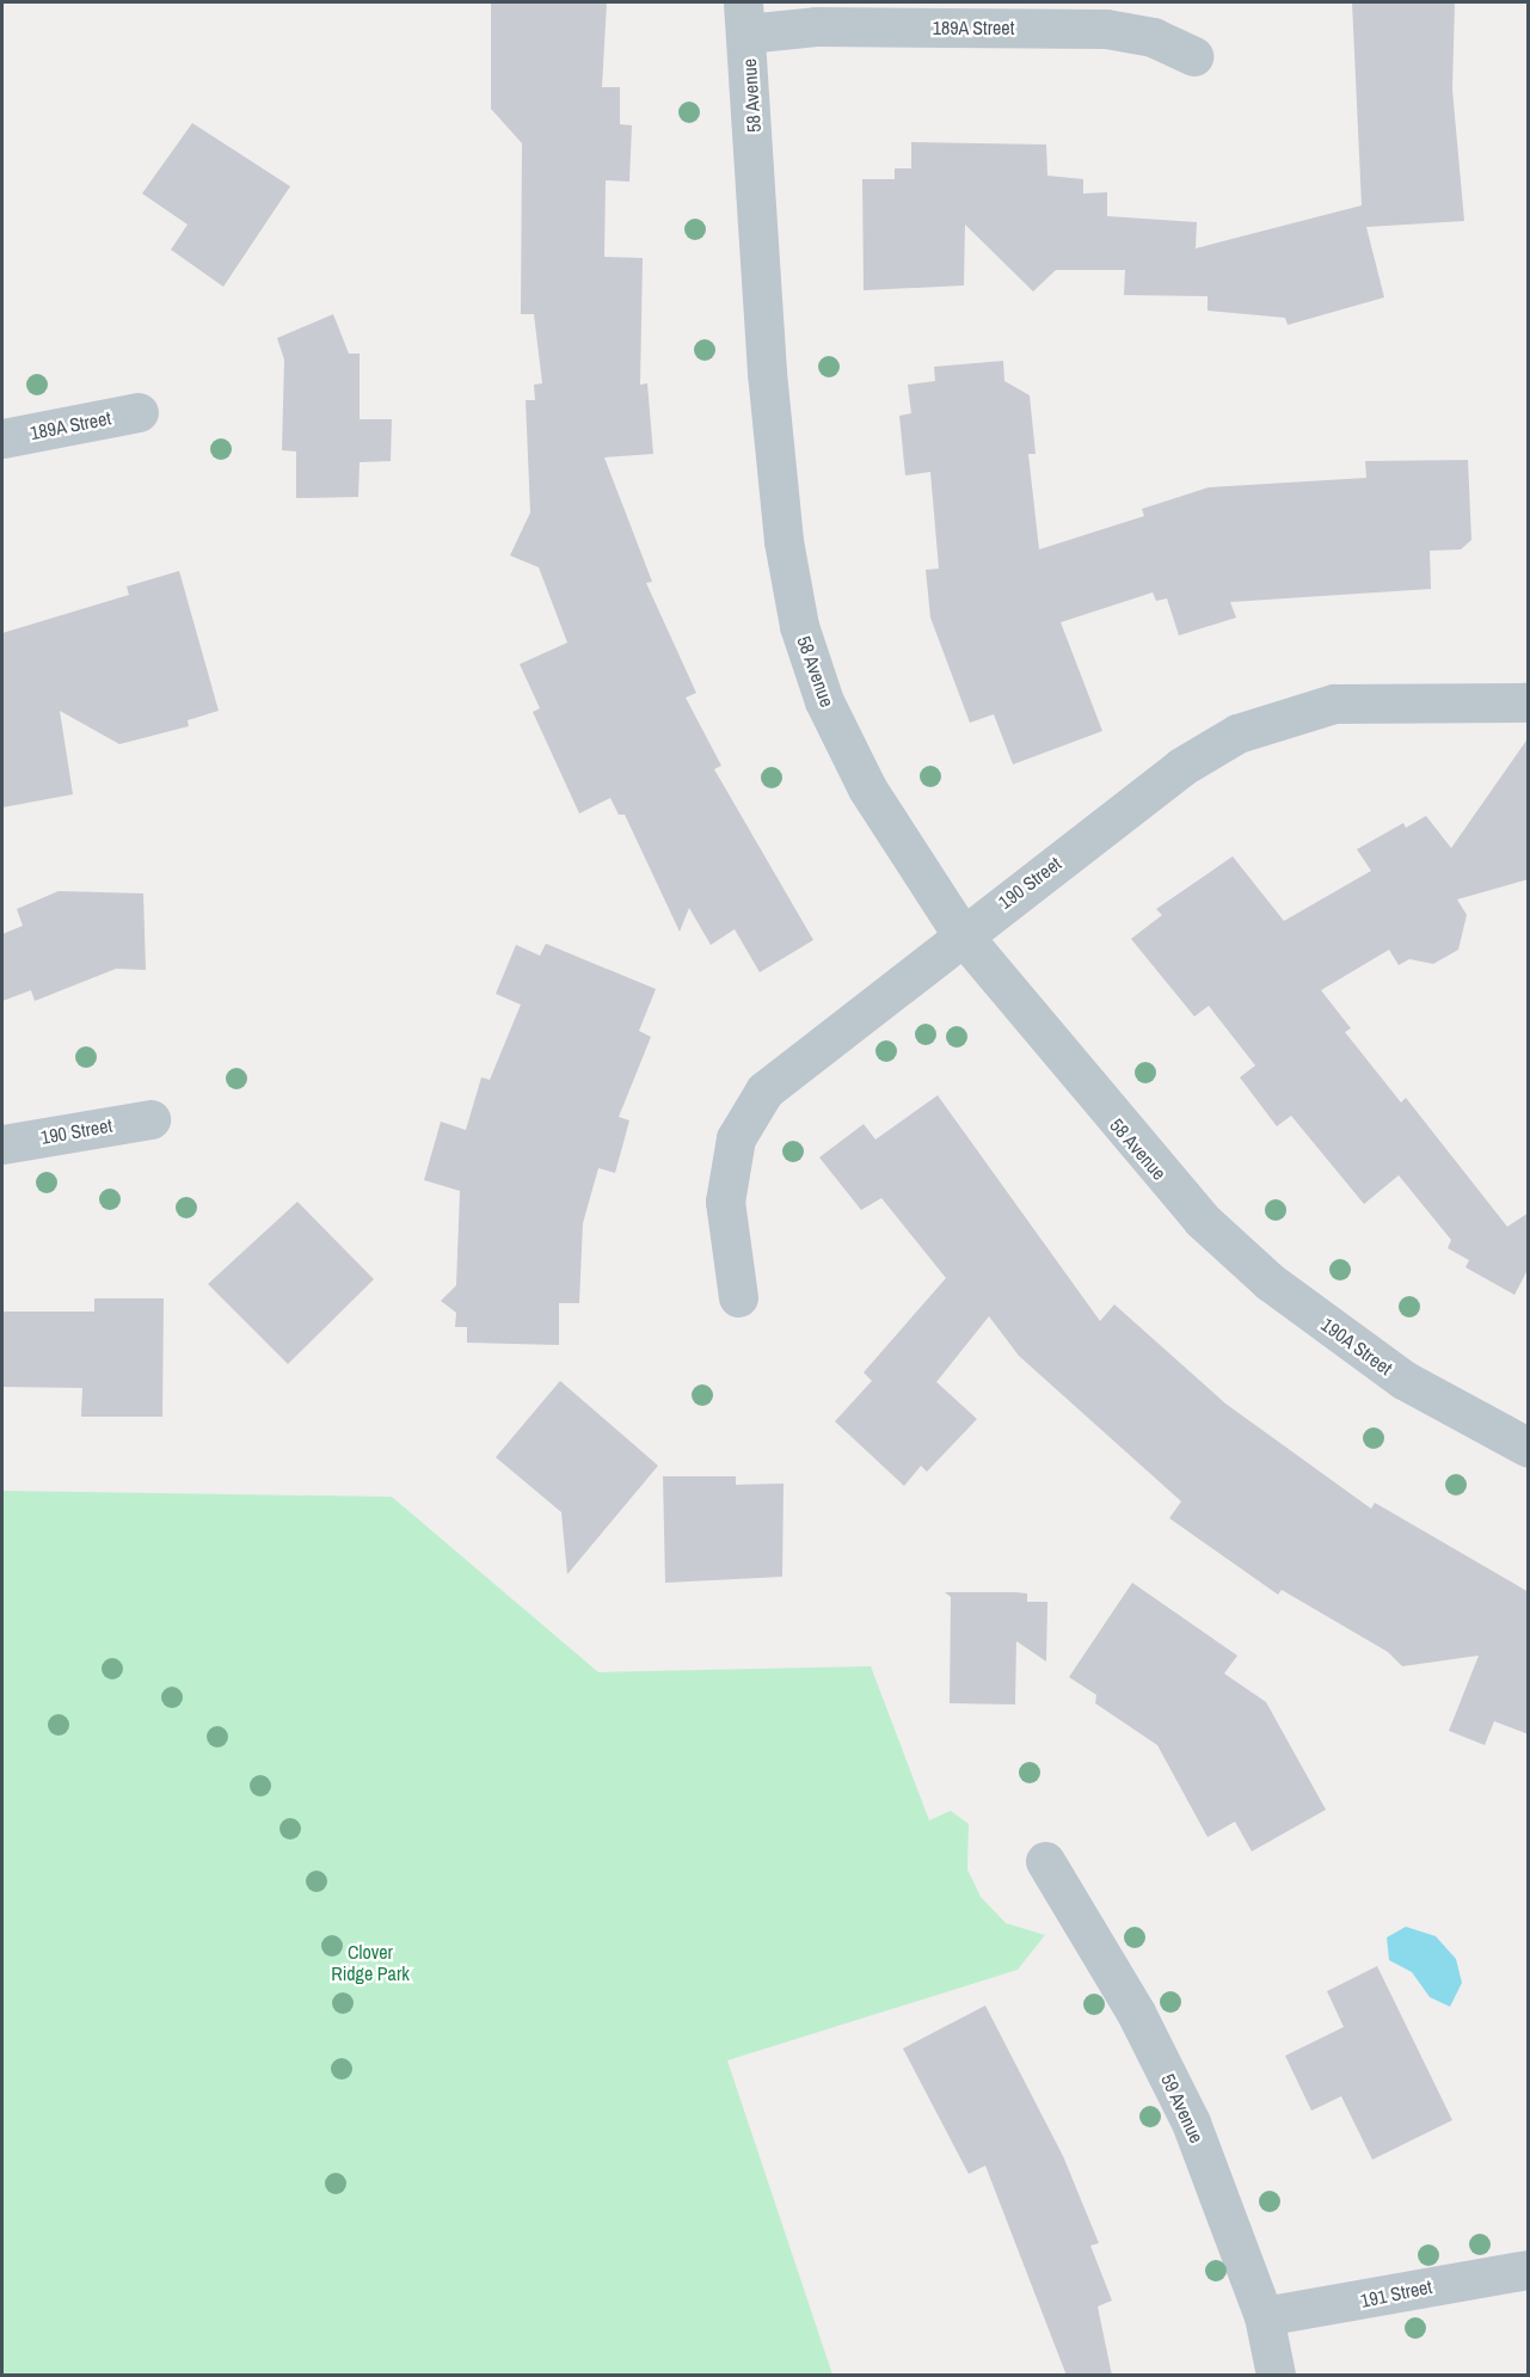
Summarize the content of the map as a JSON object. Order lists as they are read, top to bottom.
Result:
{
  "streets": {
    "street": [
      "189A Street",
      "58 Avenue",
      "190 Street",
      "190A Street",
      "59 Avenue",
      "191 Street"
    ]
  },
  "crossings": [
    ["189A Street", "58 Avenue"],
    ["58 Avenue", "190 Street"],
    ["58 Avenue", "190A Street"],
    ["59 Avenue", "191 Street"]
  ],
  "parks": ["Clover Ridge Park"]
}
